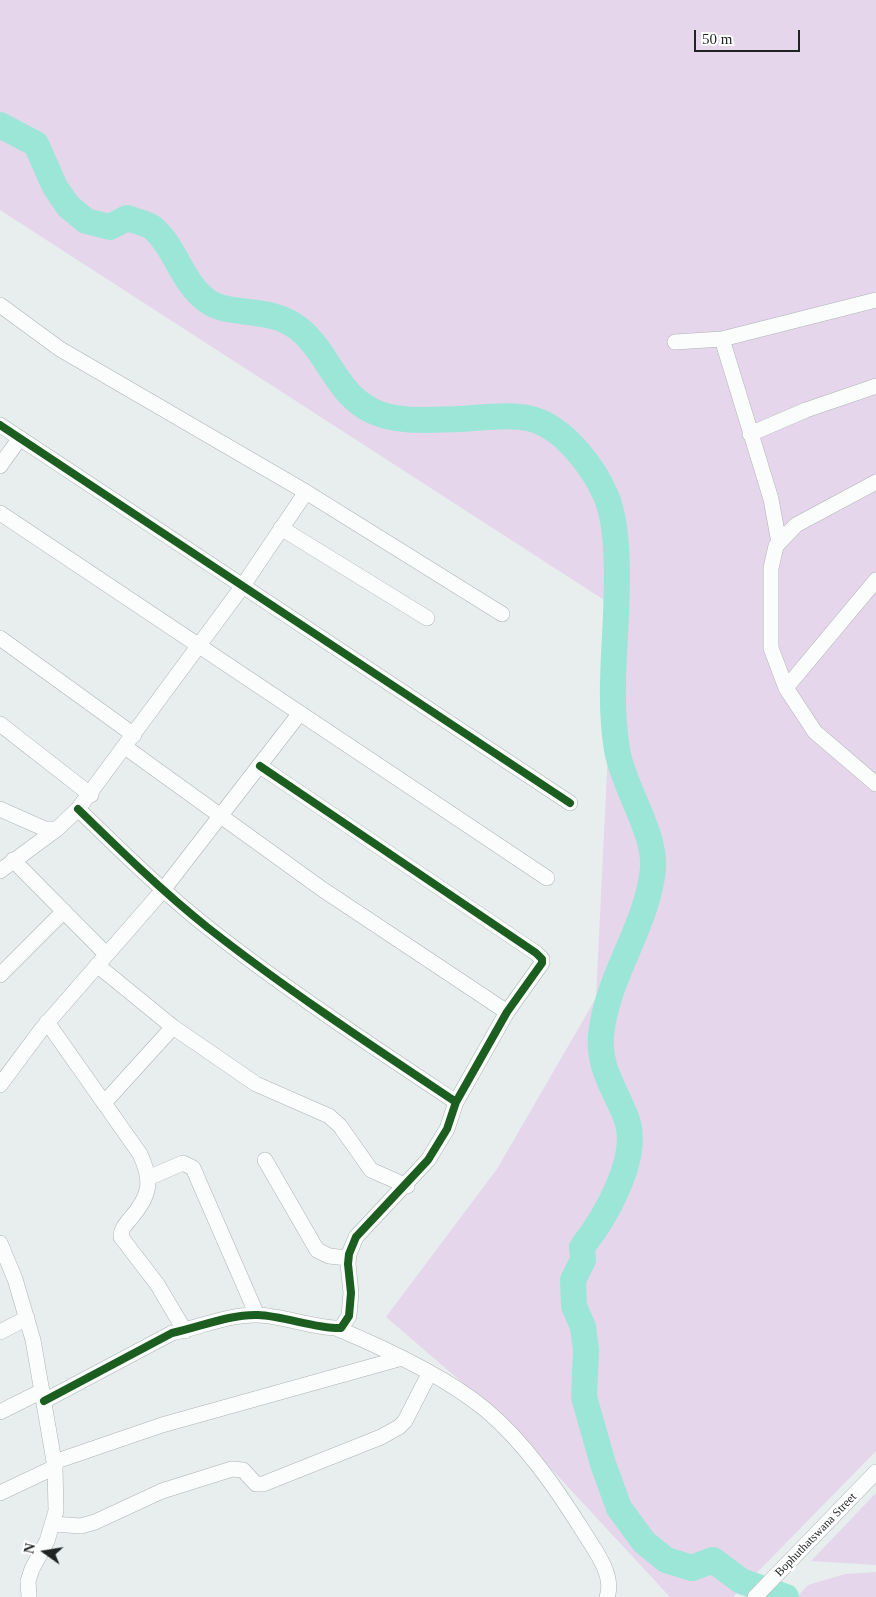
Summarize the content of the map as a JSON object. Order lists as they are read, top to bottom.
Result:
{
  "streets": {
    "street": ["Bophuthatswana Street"]
  },
  "scale_bar": "50 m",
  "north": "left"
}
